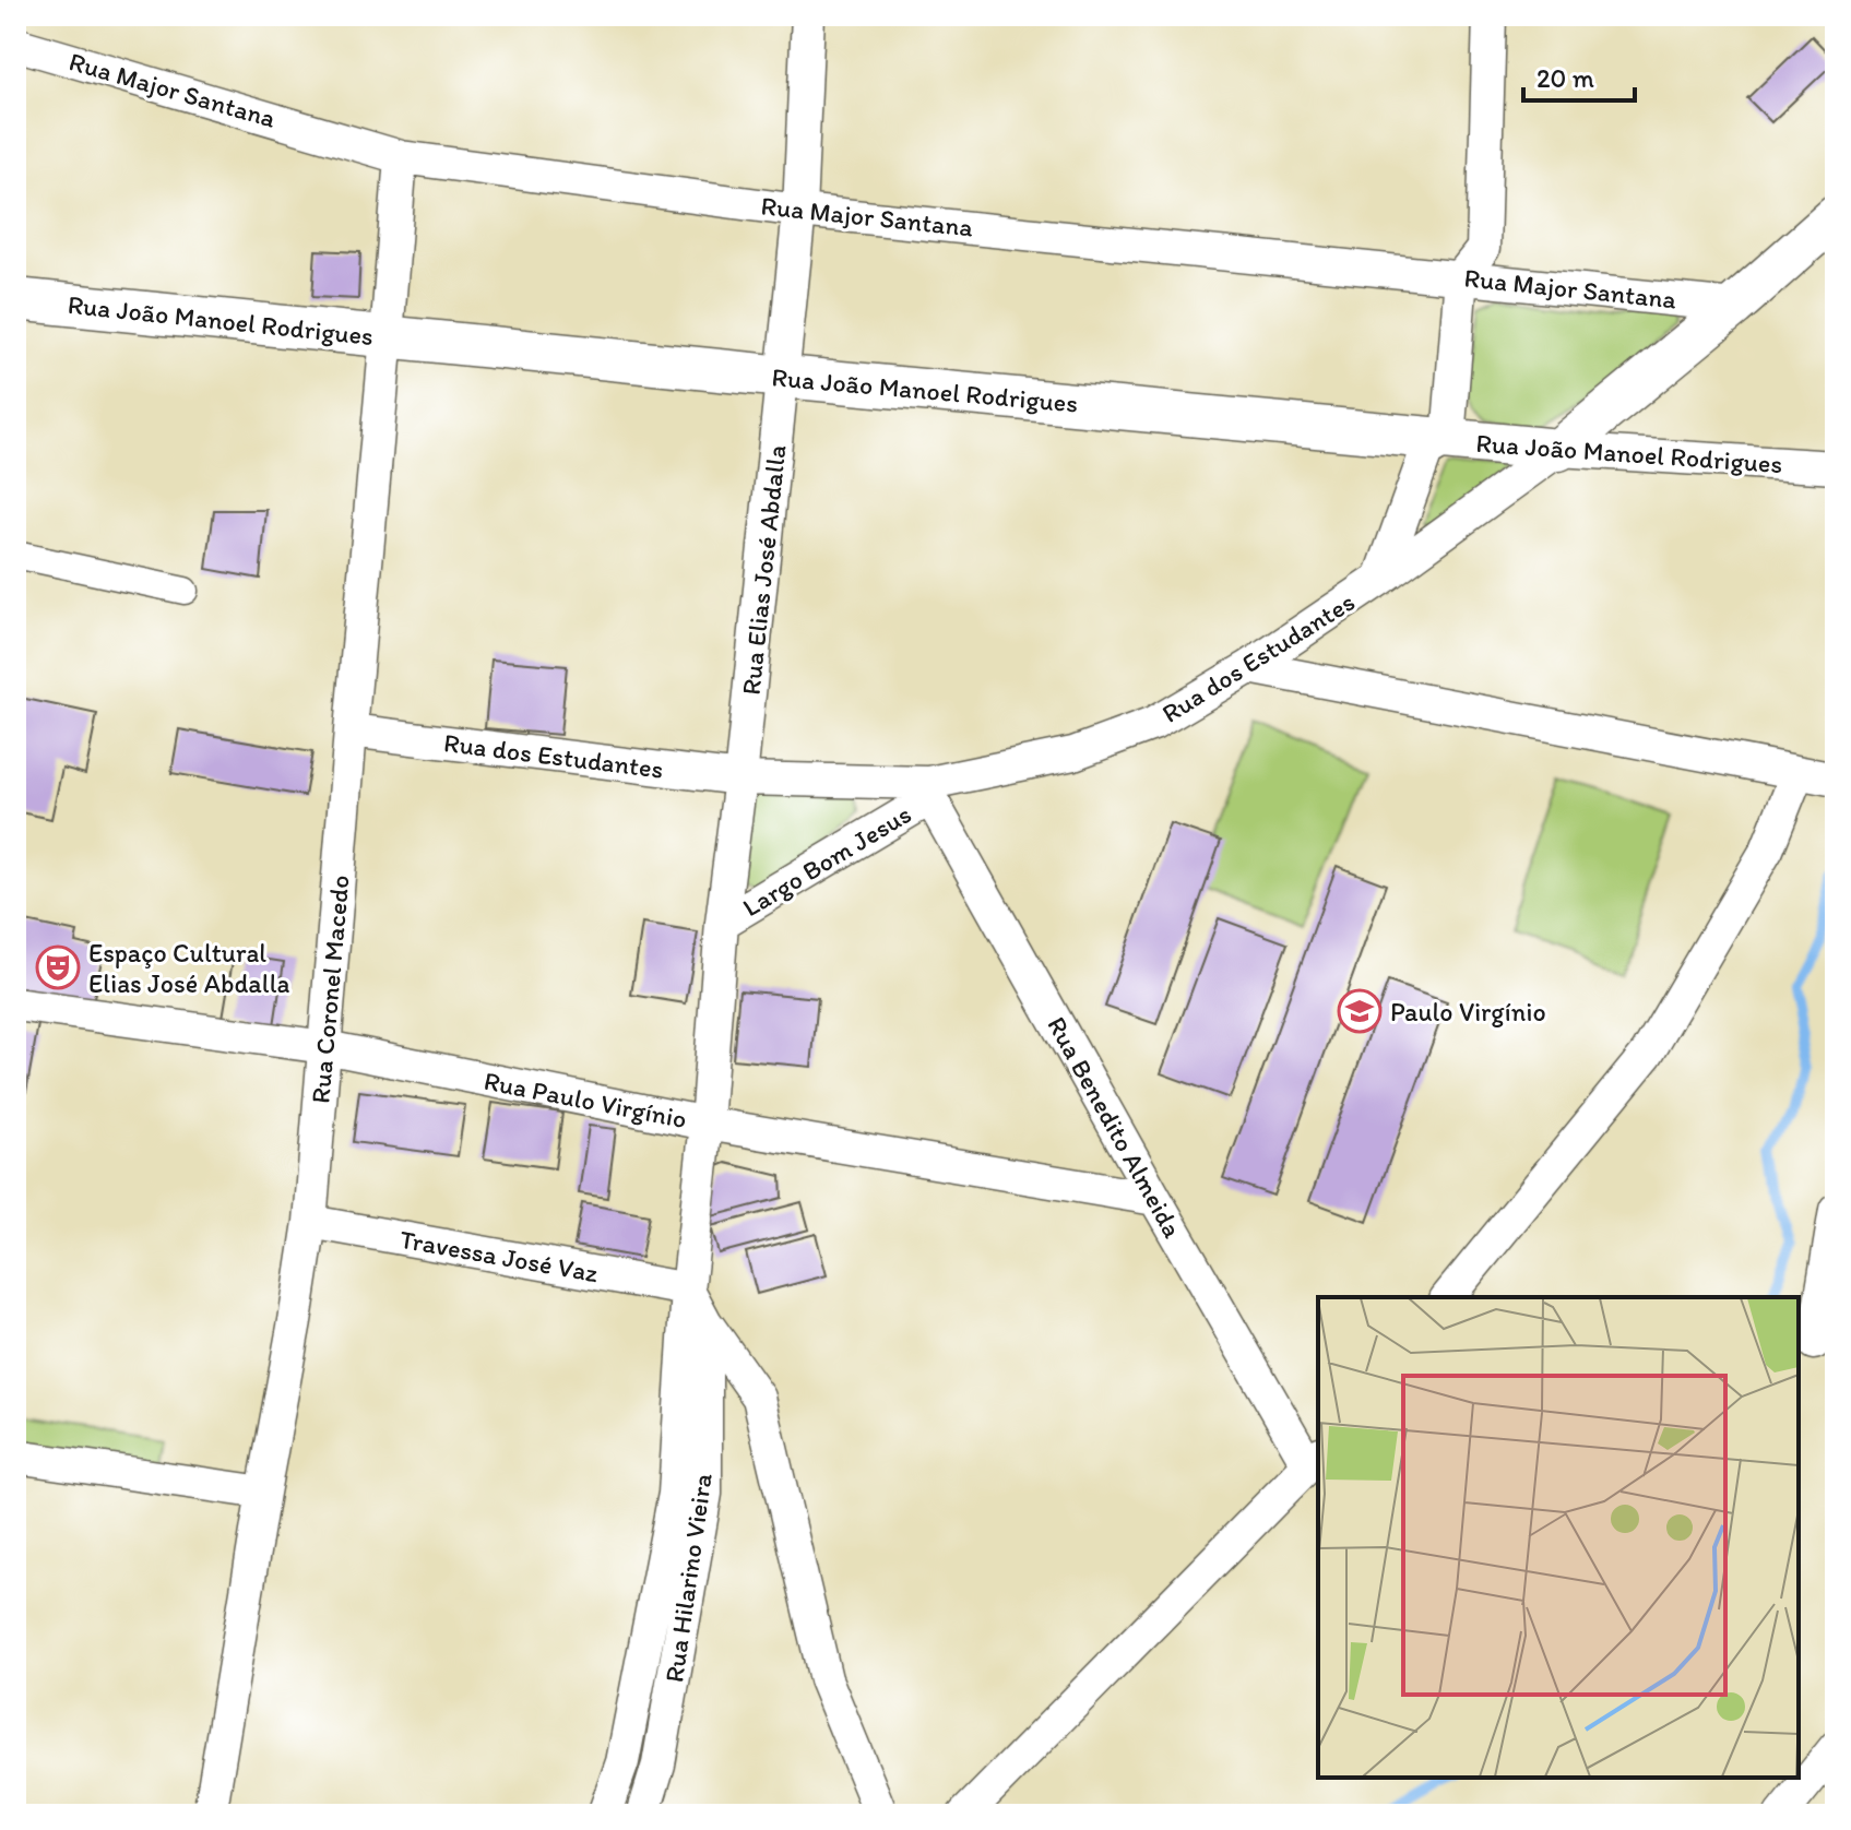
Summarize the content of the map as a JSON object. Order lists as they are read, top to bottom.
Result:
{
  "streets": {
    "street": [
      "Rua Major Santana",
      "Rua João Manoel Rodrigues",
      "Rua Elias José Abdalla",
      "Rua dos Estudantes",
      "Largo Bom Jesus",
      "Rua Coronel Macedo",
      "Rua Paulo Virgínio",
      "Rua Benedito Almeida",
      "Travessa José Vaz",
      "Rua Hilarino Vieira"
    ]
  },
  "crossings": [
    ["Rua Major Santana", "Rua Elias José Abdalla"],
    ["Rua Major Santana", "Rua dos Estudantes"],
    ["Rua Major Santana", "Rua Coronel Macedo"],
    ["Rua João Manoel Rodrigues", "Rua Elias José Abdalla"],
    ["Rua João Manoel Rodrigues", "Rua dos Estudantes"],
    ["Rua João Manoel Rodrigues", "Rua Coronel Macedo"],
    ["Rua Elias José Abdalla", "Rua dos Estudantes"],
    ["Rua Elias José Abdalla", "Largo Bom Jesus"],
    ["Rua Elias José Abdalla", "Rua Paulo Virgínio"],
    ["Rua Elias José Abdalla", "Rua Hilarino Vieira"],
    ["Rua dos Estudantes", "Largo Bom Jesus"],
    ["Rua dos Estudantes", "Rua Coronel Macedo"],
    ["Rua dos Estudantes", "Rua Benedito Almeida"],
    ["Largo Bom Jesus", "Rua Benedito Almeida"],
    ["Rua Coronel Macedo", "Rua Paulo Virgínio"],
    ["Rua Coronel Macedo", "Travessa José Vaz"],
    ["Rua Paulo Virgínio", "Rua Benedito Almeida"],
    ["Rua Paulo Virgínio", "Rua Hilarino Vieira"],
    ["Travessa José Vaz", "Rua Hilarino Vieira"]
  ],
  "places": {
    "theatre": ["Espaço Cultural Elias José Abdalla"],
    "school or university": ["Paulo Virgínio"]
  },
  "scale_bar": "20 m"
}
